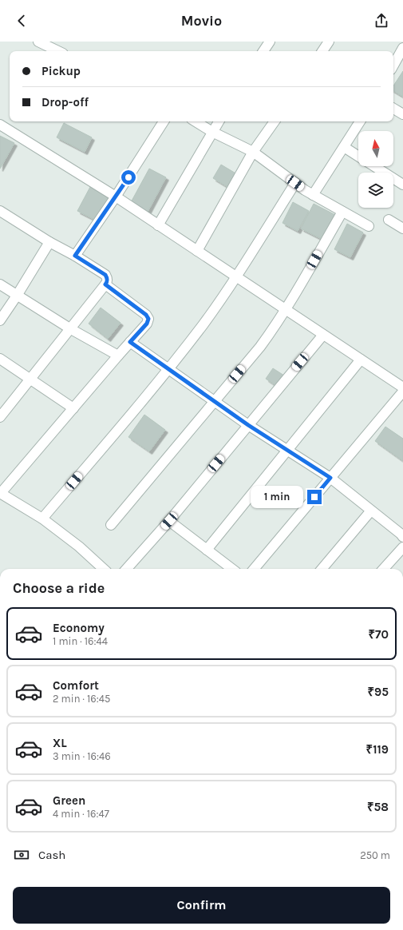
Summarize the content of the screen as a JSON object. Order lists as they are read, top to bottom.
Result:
{
  "north": "top",
  "page": {
    "header": "Movio",
    "banner": ["Pickup", "Drop-off"],
    "bubble": "1 min",
    "heading": "Choose a ride",
    "list": [
      {
        "name": "Economy",
        "note": "1 min · 16:44",
        "value": "₹70"
      },
      {
        "name": "Comfort",
        "note": "2 min · 16:45",
        "value": "₹95"
      },
      {
        "name": "XL",
        "note": "3 min · 16:46",
        "value": "₹119"
      },
      {
        "name": "Green",
        "note": "4 min · 16:47",
        "value": "₹58"
      }
    ],
    "pay": ["Cash", "250 m"],
    "buttons": "Confirm"
  }
}
